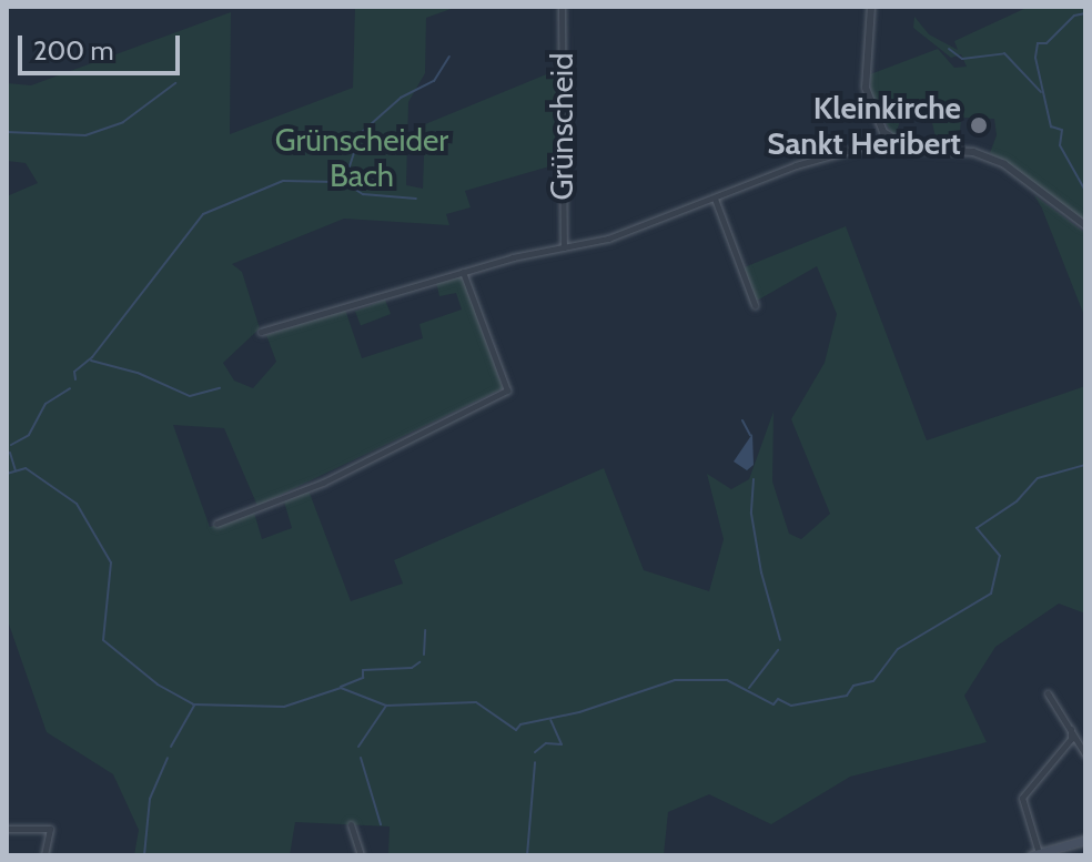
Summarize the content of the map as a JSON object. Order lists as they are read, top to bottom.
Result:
{
  "streets": {
    "street": ["Grünscheid"]
  },
  "parks": ["Grünscheider Bach"],
  "places": ["Kleinkirche Sankt Heribert"],
  "scale_bar": "200 m"
}
